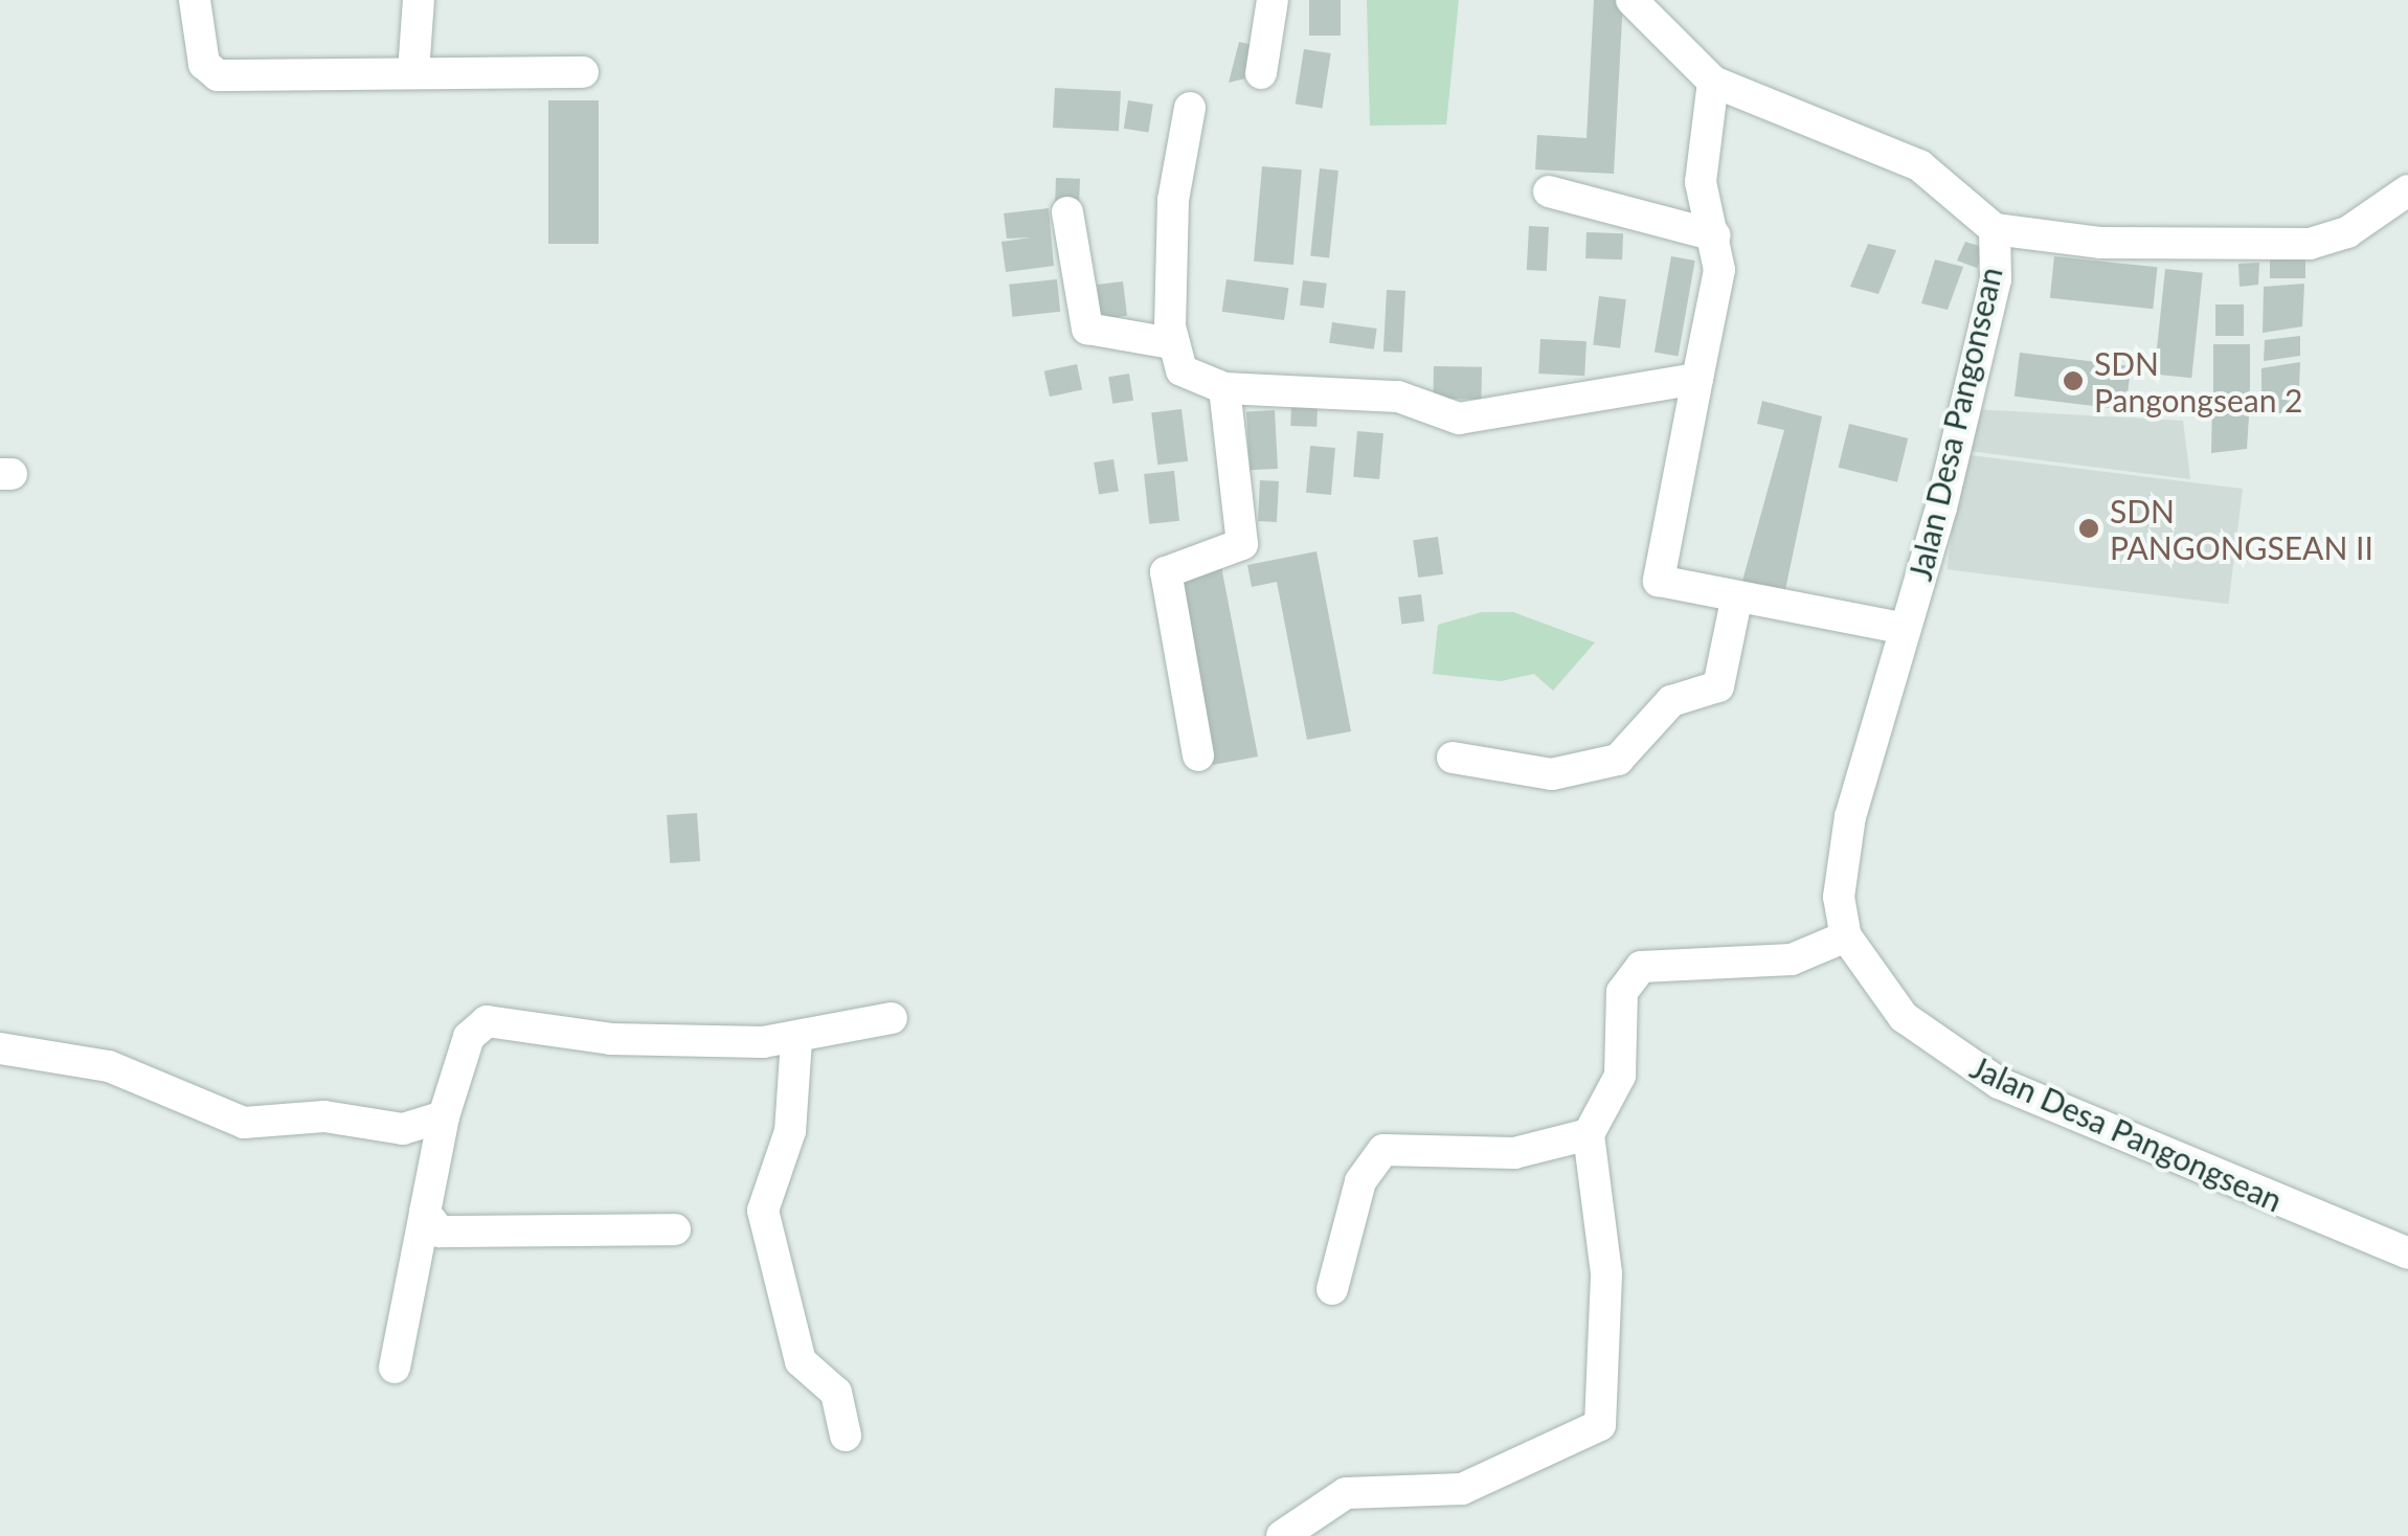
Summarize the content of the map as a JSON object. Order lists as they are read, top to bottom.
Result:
{
  "streets": {
    "street": ["Jalan Desa Pangonsean", "Jalan Desa Pangongsean"]
  },
  "crossings": [
    ["Jalan Desa Pangonsean", "Jalan Desa Pangongsean"]
  ],
  "places": ["SDN Pangongsean 2", "SDN PANGONGSEAN II"]
}
